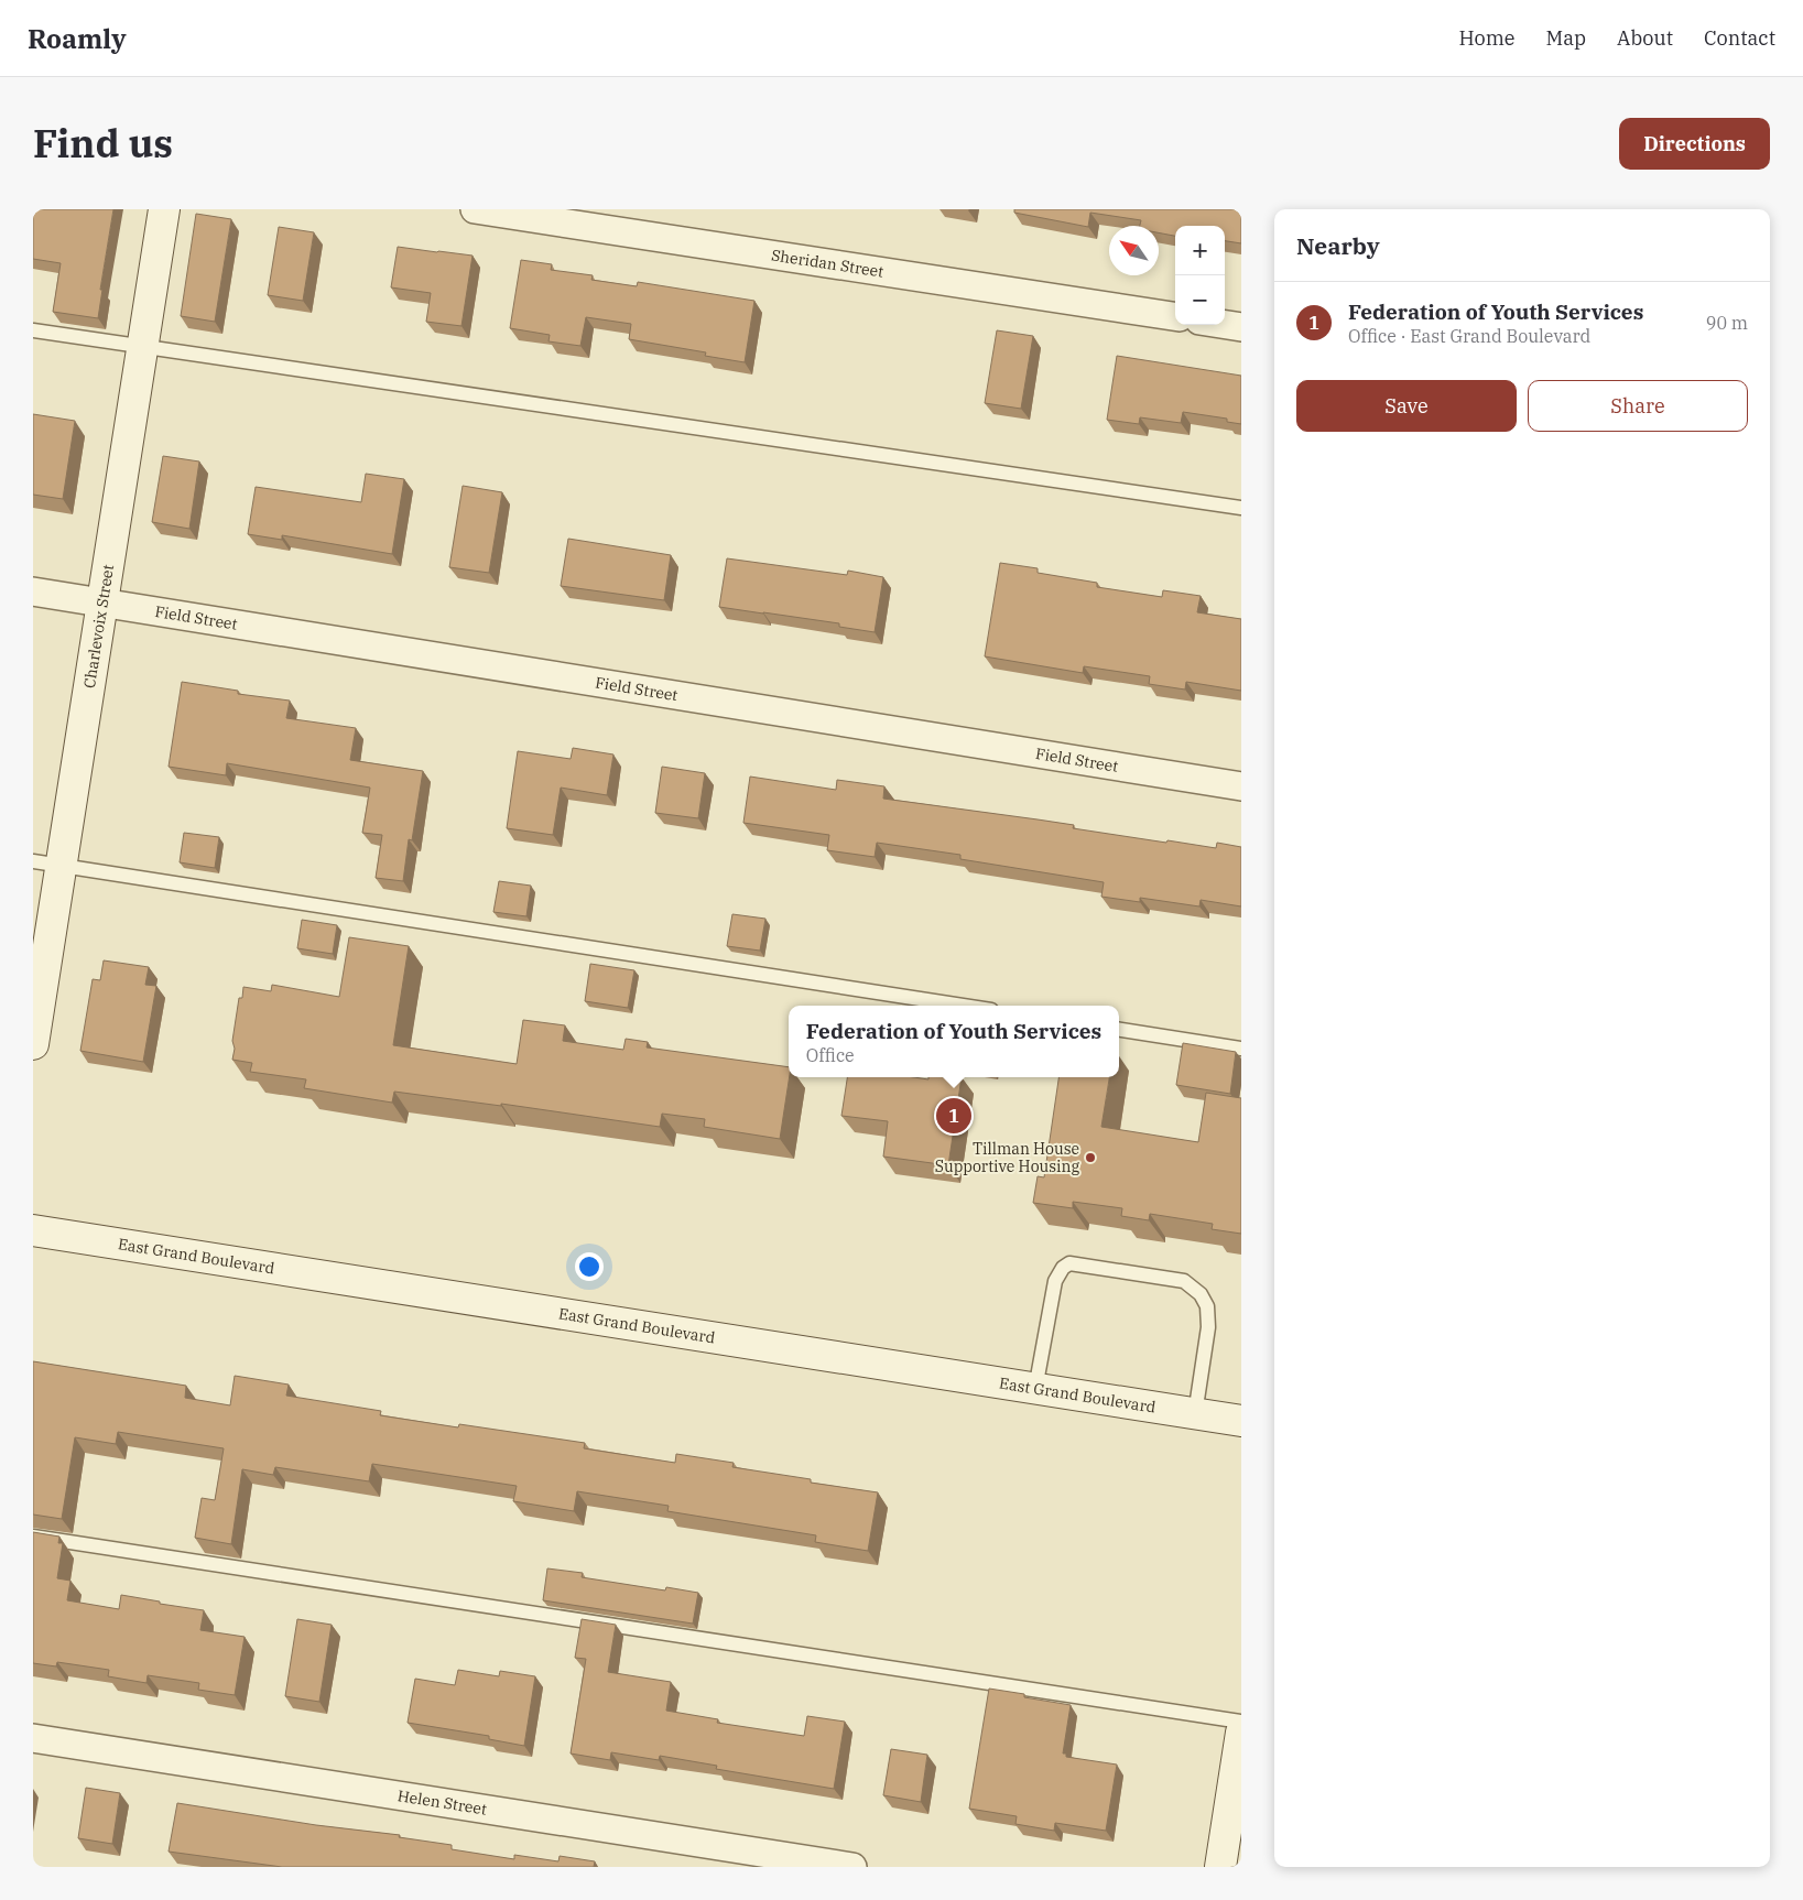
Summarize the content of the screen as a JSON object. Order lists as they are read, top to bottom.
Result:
{
  "streets": {
    "main road": ["Charlevoix Street", "East Grand Boulevard"],
    "street": ["Sheridan Street", "Field Street", "Helen Street"]
  },
  "crossings": [
    ["Field Street", "Charlevoix Street"]
  ],
  "places": ["Tillman House Supportive Housing"],
  "north": "top left",
  "page": {
    "header": "Roamly",
    "nav": [
      "Home",
      "Map",
      "About",
      "Contact"
    ],
    "title": "Find us",
    "buttons": [
      "Directions",
      ["Save", "Share"]
    ],
    "heading": "Nearby",
    "map_buttons": ["+", "−"],
    "list": [
      {
        "mark": "1",
        "name": "Federation of Youth Services",
        "note": "Office · East Grand Boulevard",
        "value": "90 m"
      }
    ],
    "popup": ["Federation of Youth Services", "Office"],
    "pins": "1"
  }
}
